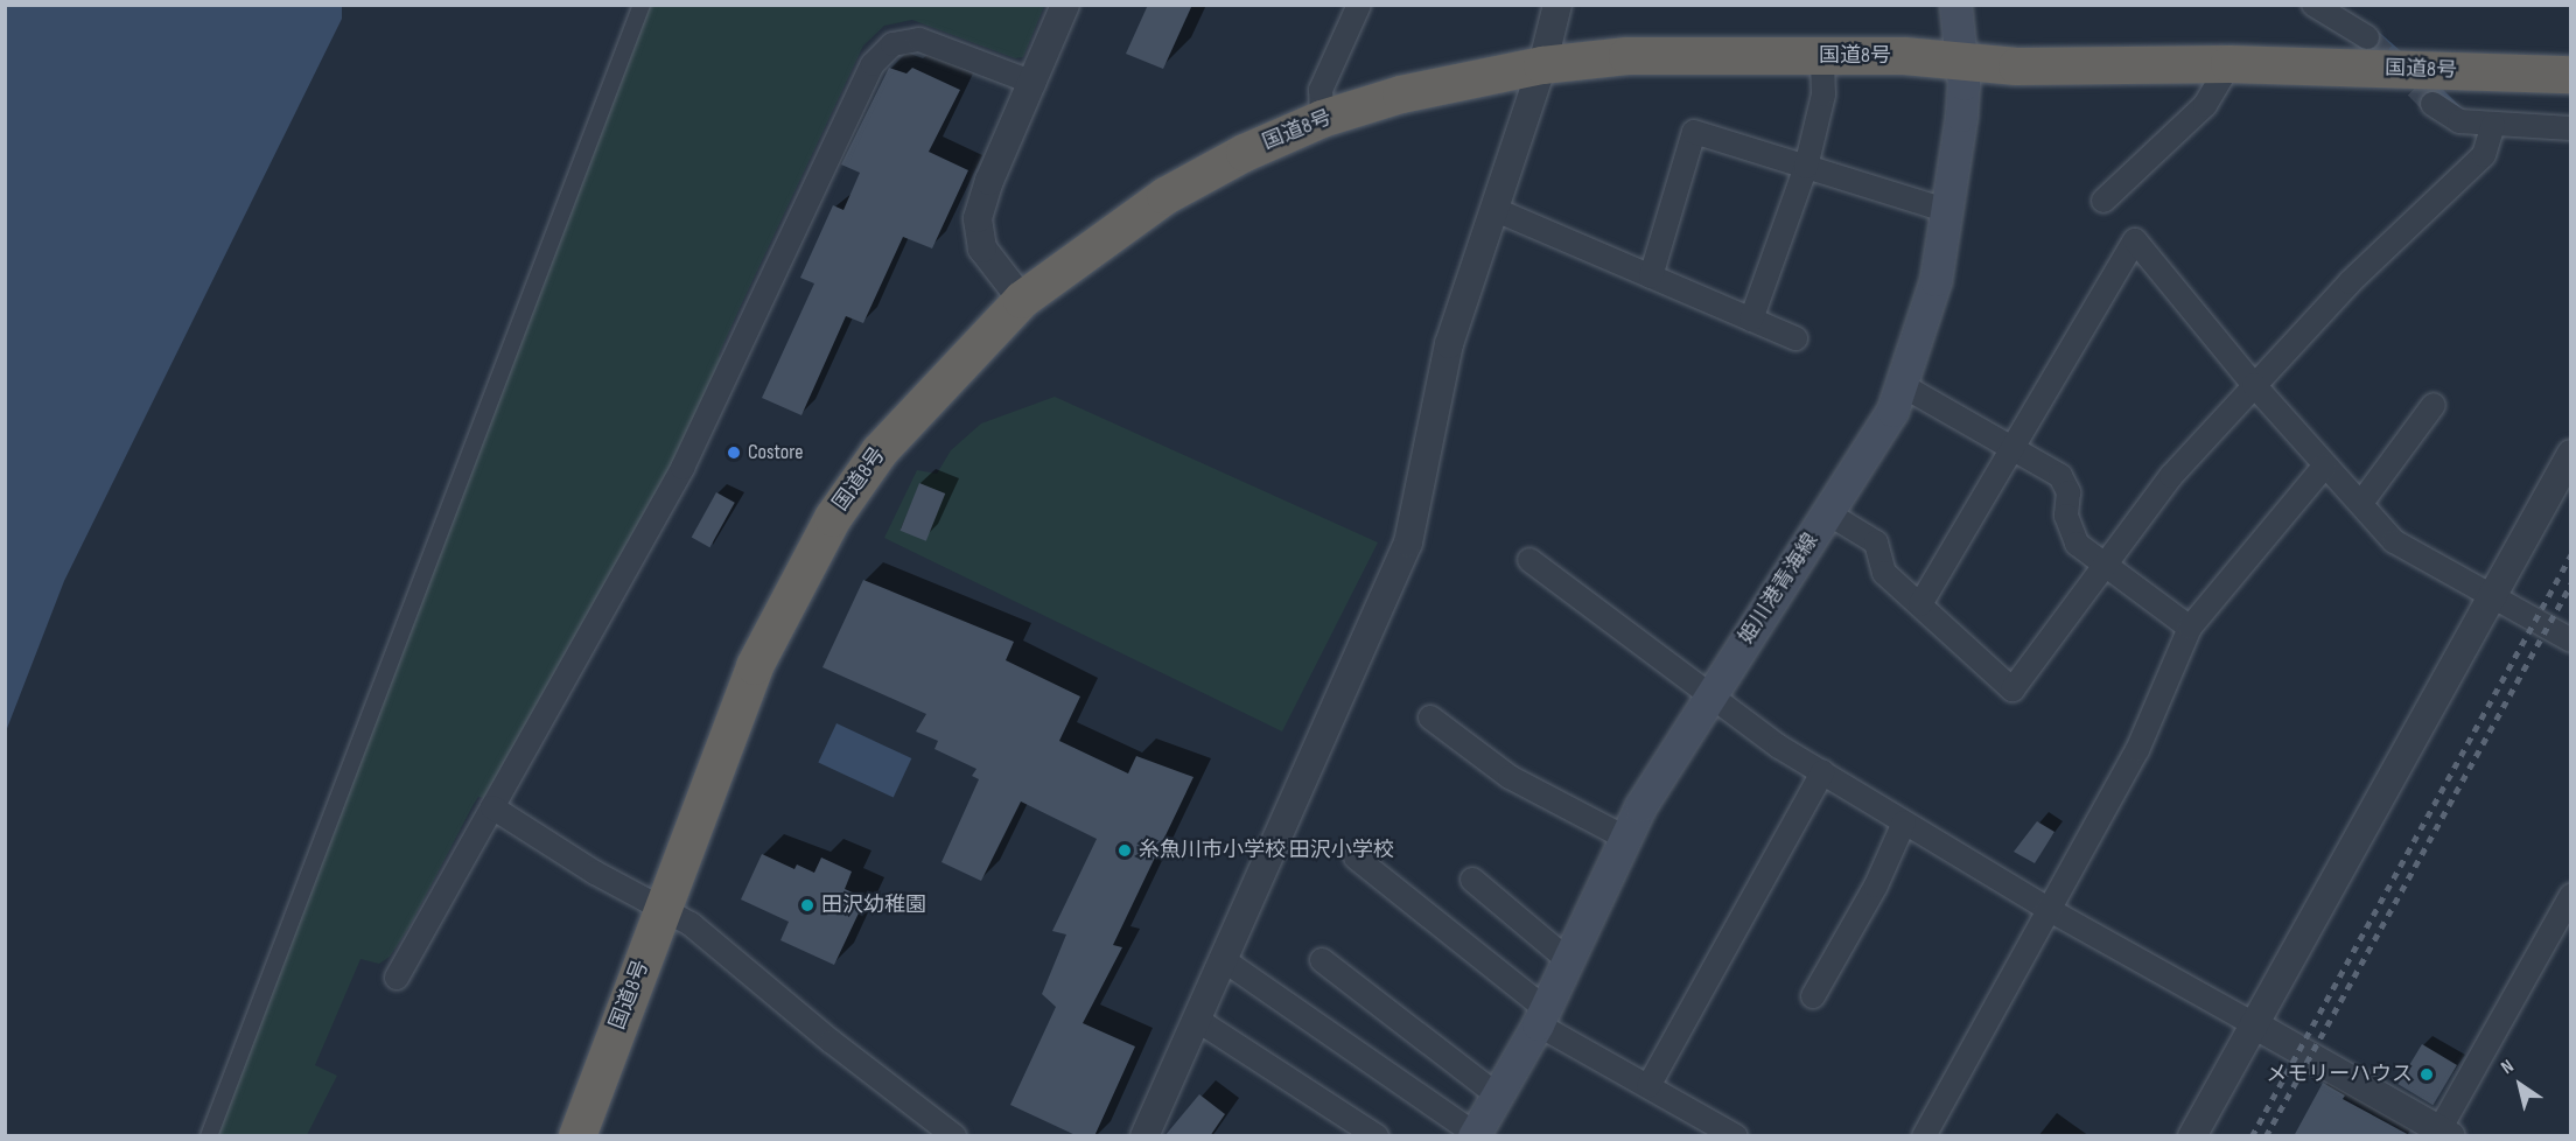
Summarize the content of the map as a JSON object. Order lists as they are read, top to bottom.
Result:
{
  "streets": {
    "highway": ["国道8号"],
    "main road": ["姫川港青海線"]
  },
  "crossings": [
    ["国道8号", "姫川港青海線"]
  ],
  "places": [
    "Costore",
    "糸魚川市小学校 田沢小学校",
    "田沢幼稚園",
    "メモリーハウス"
  ],
  "north": "top left"
}
